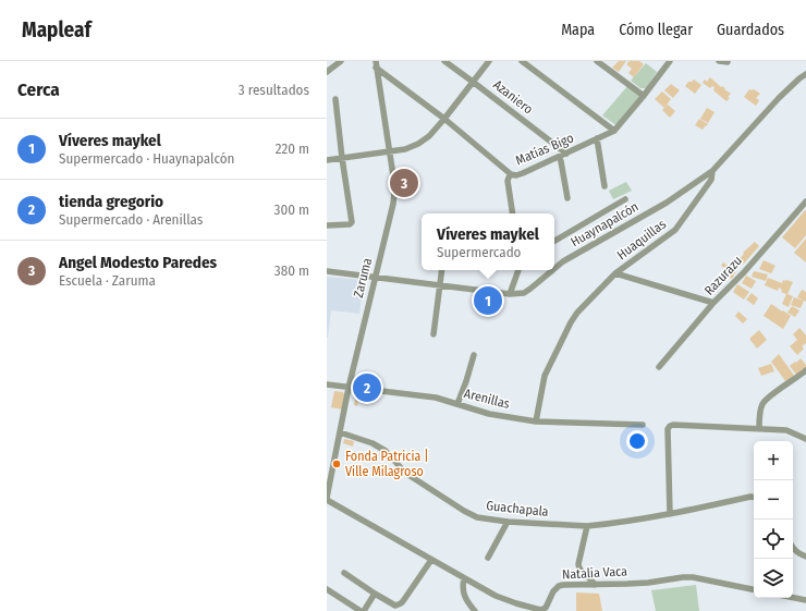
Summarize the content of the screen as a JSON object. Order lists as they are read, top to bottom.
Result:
{
  "streets": {
    "street": [
      "Azaniero",
      "Matías Bigo",
      "Huaynapalcón",
      "Huaquillas",
      "Razurazu",
      "Zaruma",
      "Arenillas",
      "Guachapala",
      "Natalia Vaca"
    ]
  },
  "crossings": [
    ["Azaniero", "Matías Bigo"],
    ["Matías Bigo", "Zaruma"],
    ["Huaynapalcón", "Huaquillas"],
    ["Huaynapalcón", "Zaruma"],
    ["Huaquillas", "Arenillas"],
    ["Zaruma", "Arenillas"],
    ["Zaruma", "Guachapala"],
    ["Zaruma", "Natalia Vaca"]
  ],
  "places": ["Fonda Patricia | Ville Milagroso"],
  "page": {
    "header": "Mapleaf",
    "nav": ["Mapa", "Cómo llegar", "Guardados"],
    "heading": ["Cerca", "3 resultados"],
    "list": [
      {
        "mark": "1",
        "name": "Víveres maykel",
        "note": "Supermercado · Huaynapalcón",
        "value": "220 m"
      },
      {
        "mark": "2",
        "name": "tienda gregorio",
        "note": "Supermercado · Arenillas",
        "value": "300 m"
      },
      {
        "mark": "3",
        "name": "Angel Modesto Paredes",
        "note": "Escuela · Zaruma",
        "value": "380 m"
      }
    ],
    "pins": ["3", "1", "2"],
    "popup": ["Víveres maykel", "Supermercado"],
    "map_buttons": ["+", "−"]
  }
}
